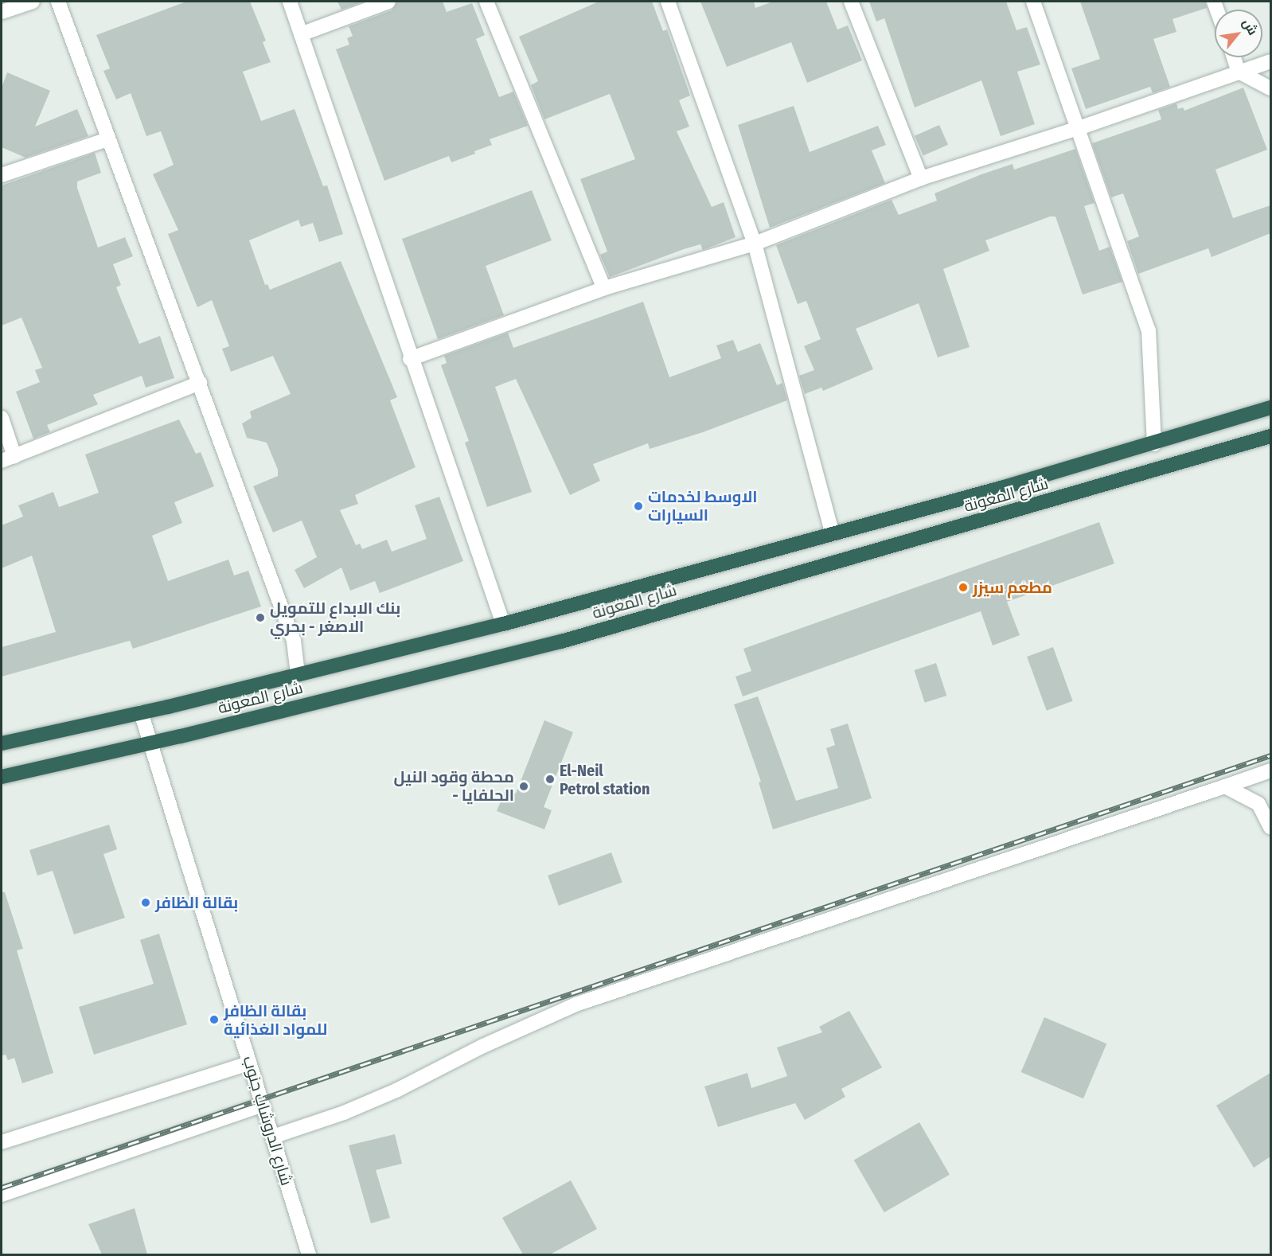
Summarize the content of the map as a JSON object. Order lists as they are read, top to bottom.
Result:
{
  "streets": {
    "highway": ["شارع المعونة"],
    "street": ["شارع الدروشاب جنوب"]
  },
  "crossings": [
    ["شارع المعونة", "شارع الدروشاب جنوب"]
  ],
  "places": [
    "الاوسط لخدمات السيارات",
    "مطعم سيزر",
    "بنك الابداع للتمويل الاصغر - بحري",
    "El-Neil Petrol station",
    "محطة وقود النيل - الحلفايا",
    "بقالة الظافر",
    "بقالة الظافر للمواد الغذائية"
  ],
  "north": "top right"
}
